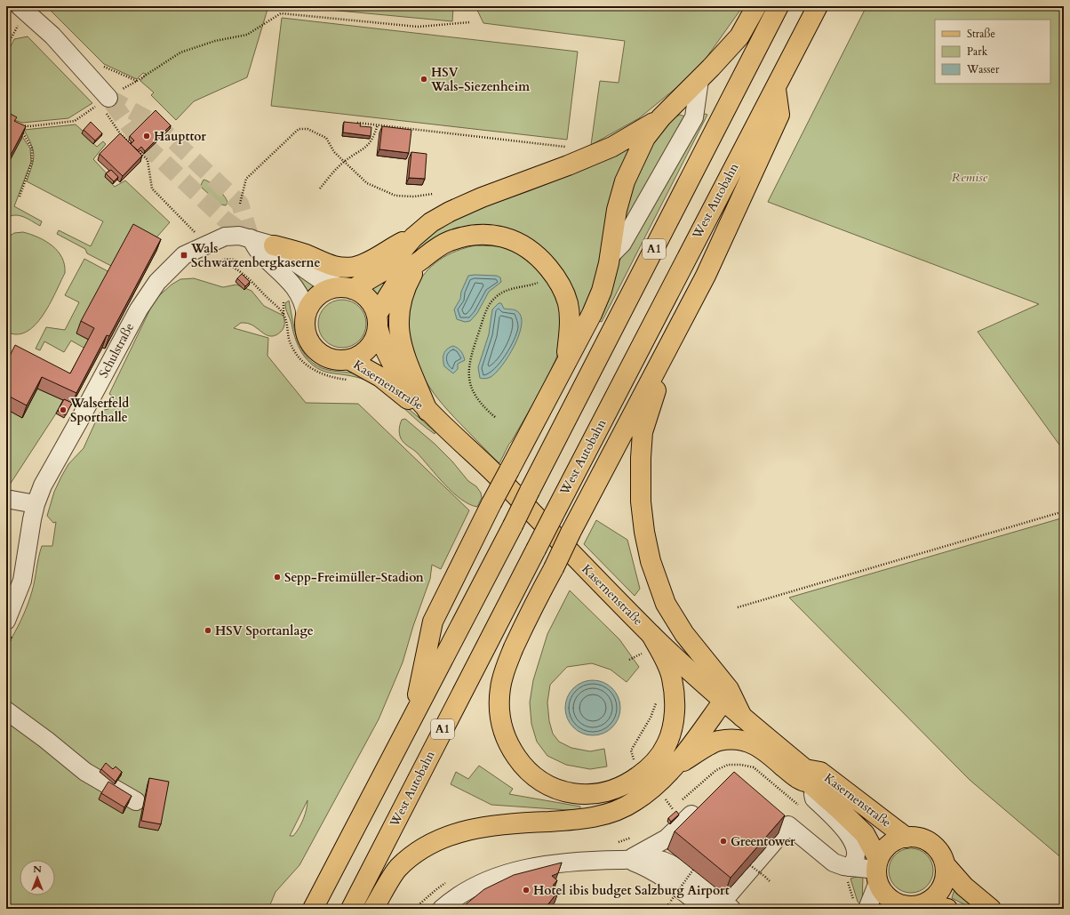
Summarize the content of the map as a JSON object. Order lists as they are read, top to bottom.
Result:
{
  "streets": {
    "main road": ["West Autobahn", "A1", "Kasernenstraße"],
    "street": ["Schulstraße"]
  },
  "crossings": [
    ["Schulstraße", "Kasernenstraße"]
  ],
  "parks": ["Remise"],
  "places": {
    "other": [
      "HSV Wals-Siezenheim",
      "Haupttor",
      "Walserfeld Sporthalle",
      "Sepp-Freimüller-Stadion",
      "HSV Sportanlage",
      "Greentower",
      "Hotel ibis budget Salzburg Airport"
    ],
    "transit": ["Wals Schwarzenbergkaserne"]
  },
  "legend": ["Straße", "Park", "Wasser"],
  "north": "top"
}
